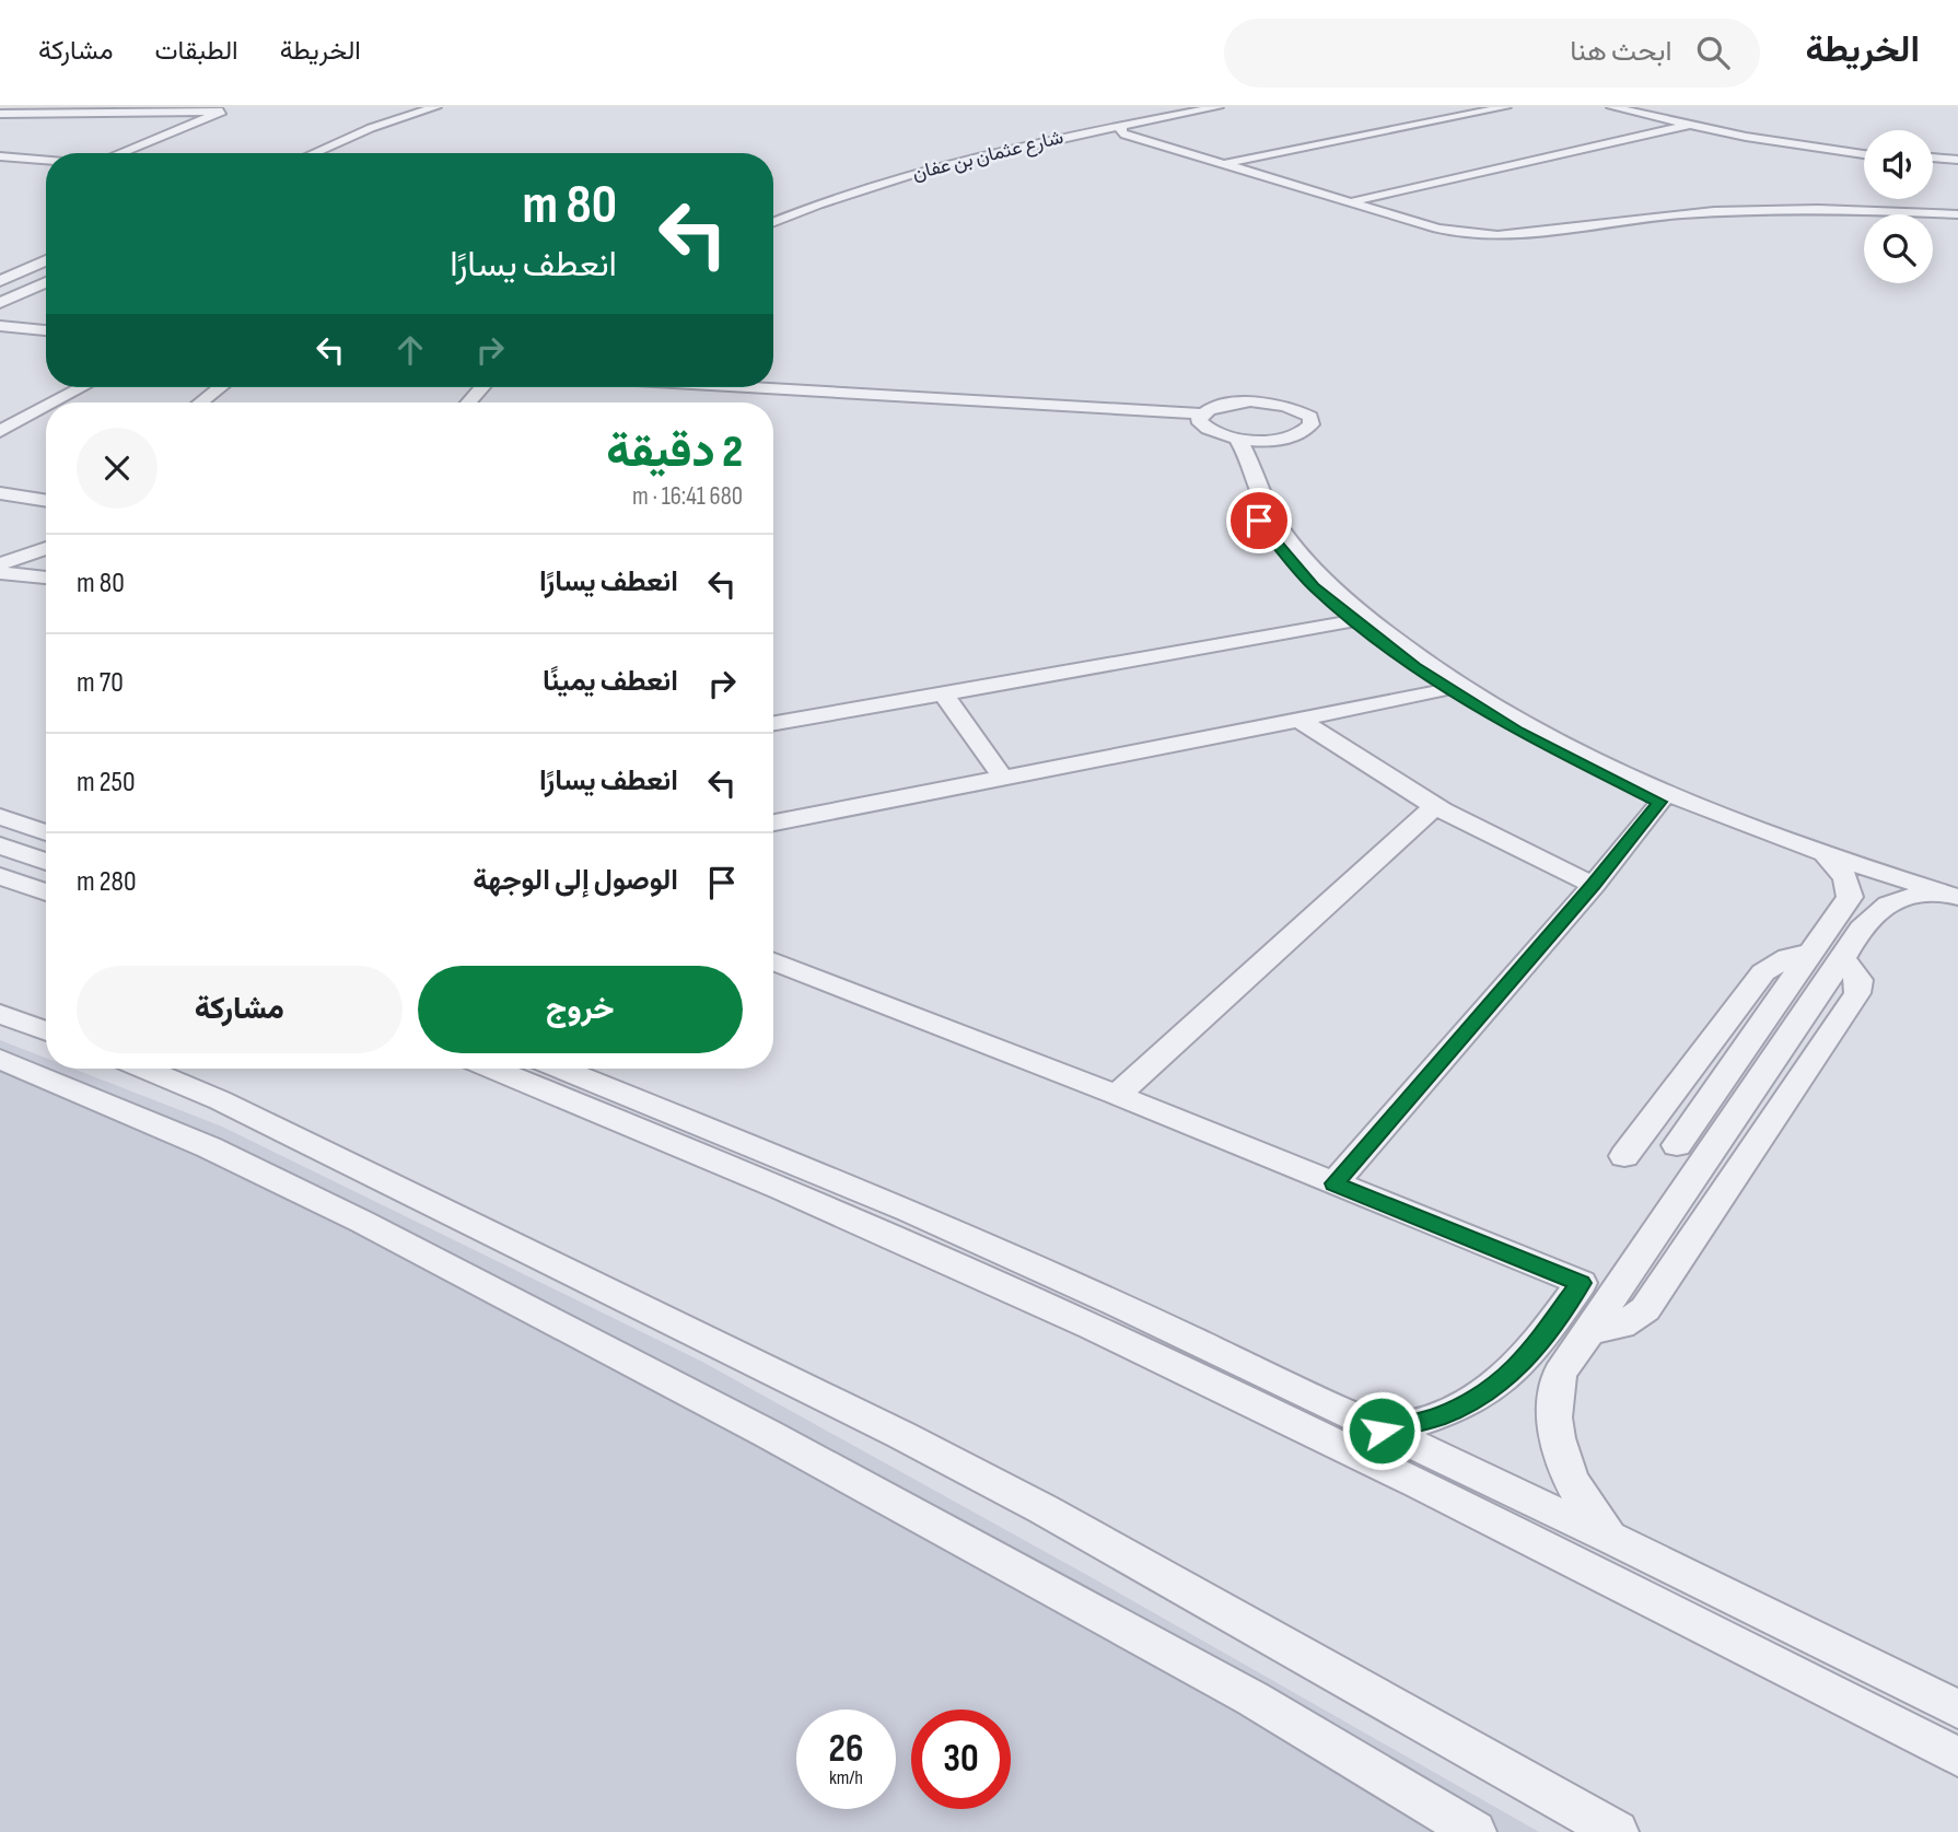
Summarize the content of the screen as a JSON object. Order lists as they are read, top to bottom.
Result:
{
  "streets": {
    "street": ["شارع عثمان بن عفان"]
  },
  "page": {
    "header": "الخريطة",
    "search": "ابحث هنا",
    "nav": ["الخريطة", "الطبقات", "مشاركة"],
    "turn": ["80 m", "انعطف يسارًا"],
    "heading": ["2 دقيقة", "680 m · 16:41"],
    "list": [
      {
        "name": "انعطف يسارًا",
        "value": "80 m"
      },
      {
        "name": "انعطف يمينًا",
        "value": "70 m"
      },
      {
        "name": "انعطف يسارًا",
        "value": "250 m"
      },
      {
        "name": "الوصول إلى الوجهة",
        "value": "280 m"
      }
    ],
    "buttons": ["خروج", "مشاركة"],
    "speed": "26 km/h",
    "limit": "30"
  }
}
